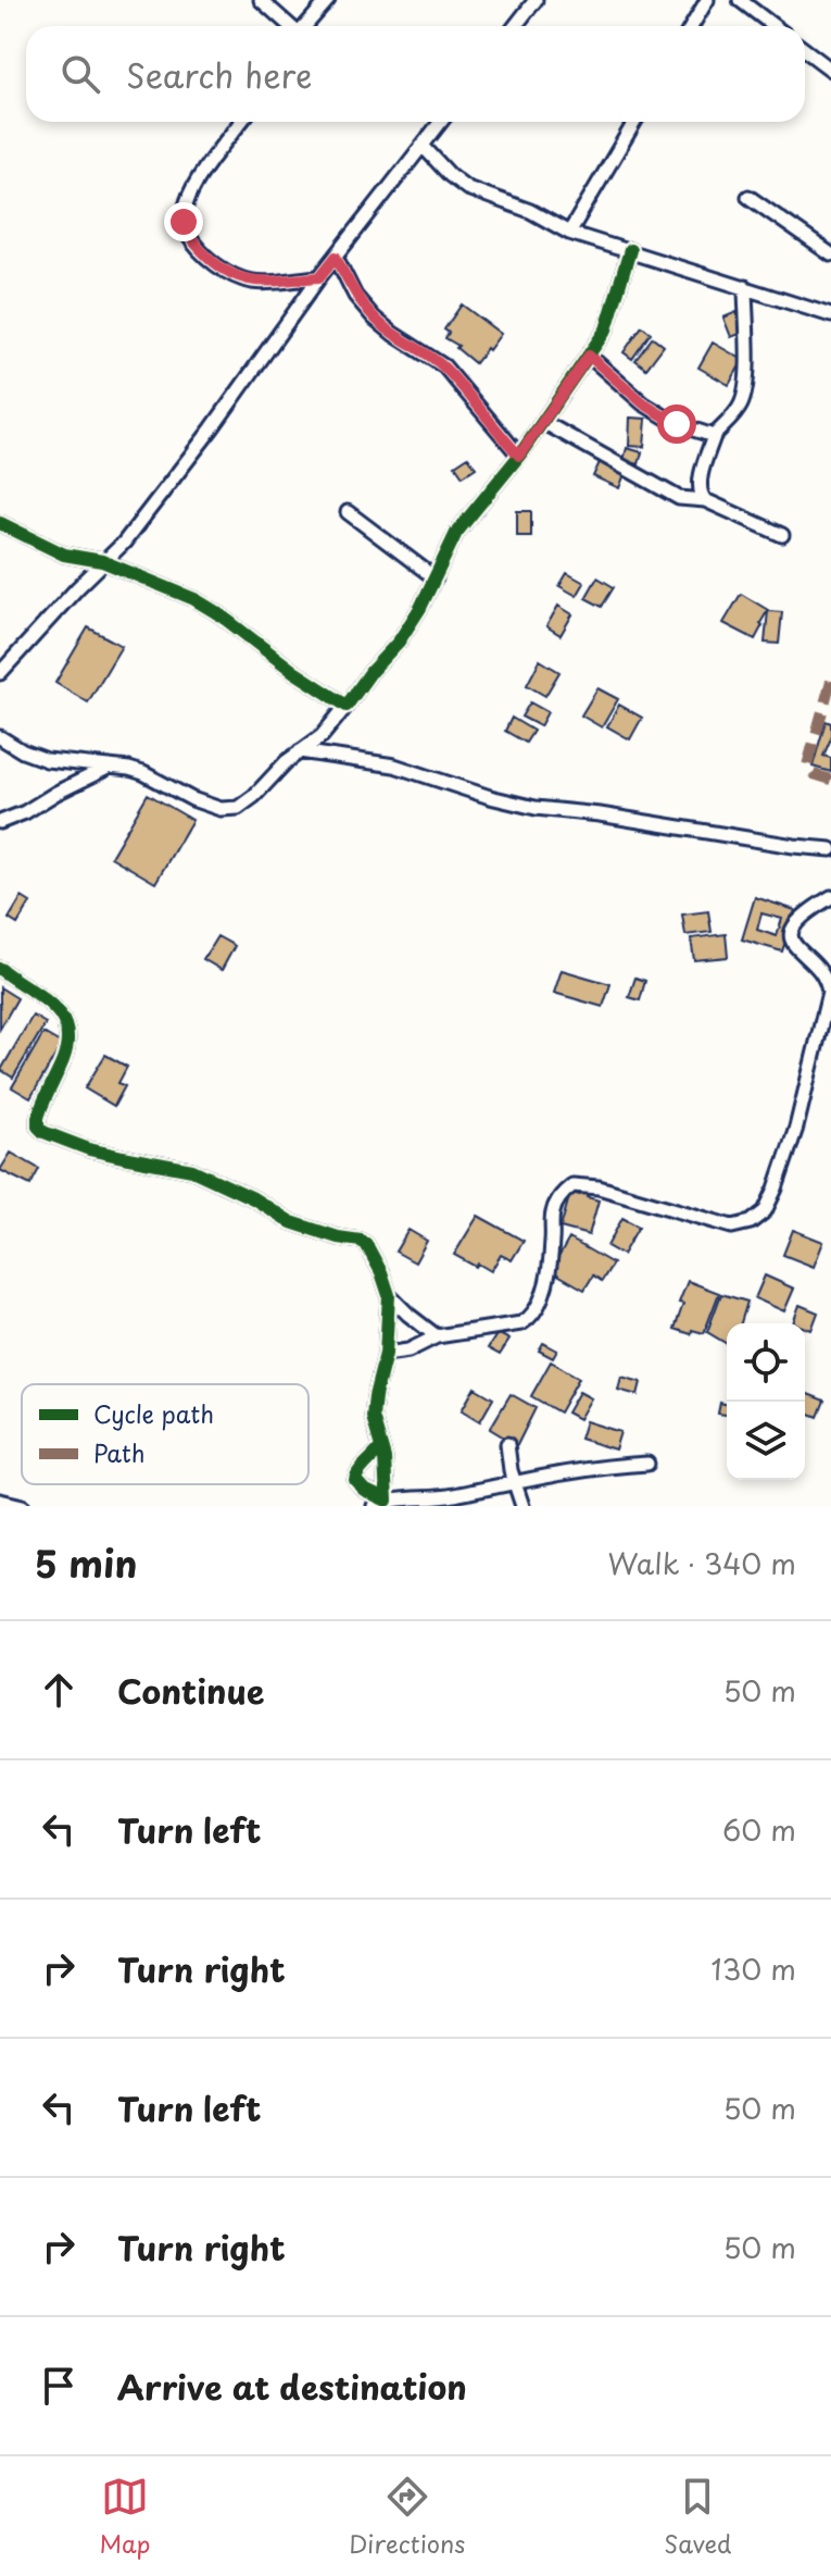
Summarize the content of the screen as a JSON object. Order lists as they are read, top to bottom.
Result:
{
  "legend": ["Cycle path", "Path"],
  "page": {
    "search": "Search here",
    "heading": ["5 min", "Walk · 340 m"],
    "list": [
      ["Continue", "50 m"],
      ["Turn left", "60 m"],
      ["Turn right", "130 m"],
      ["Turn left", "50 m"],
      ["Turn right", "50 m"],
      "Arrive at destination"
    ],
    "nav": ["Map", "Directions", "Saved"]
  }
}
